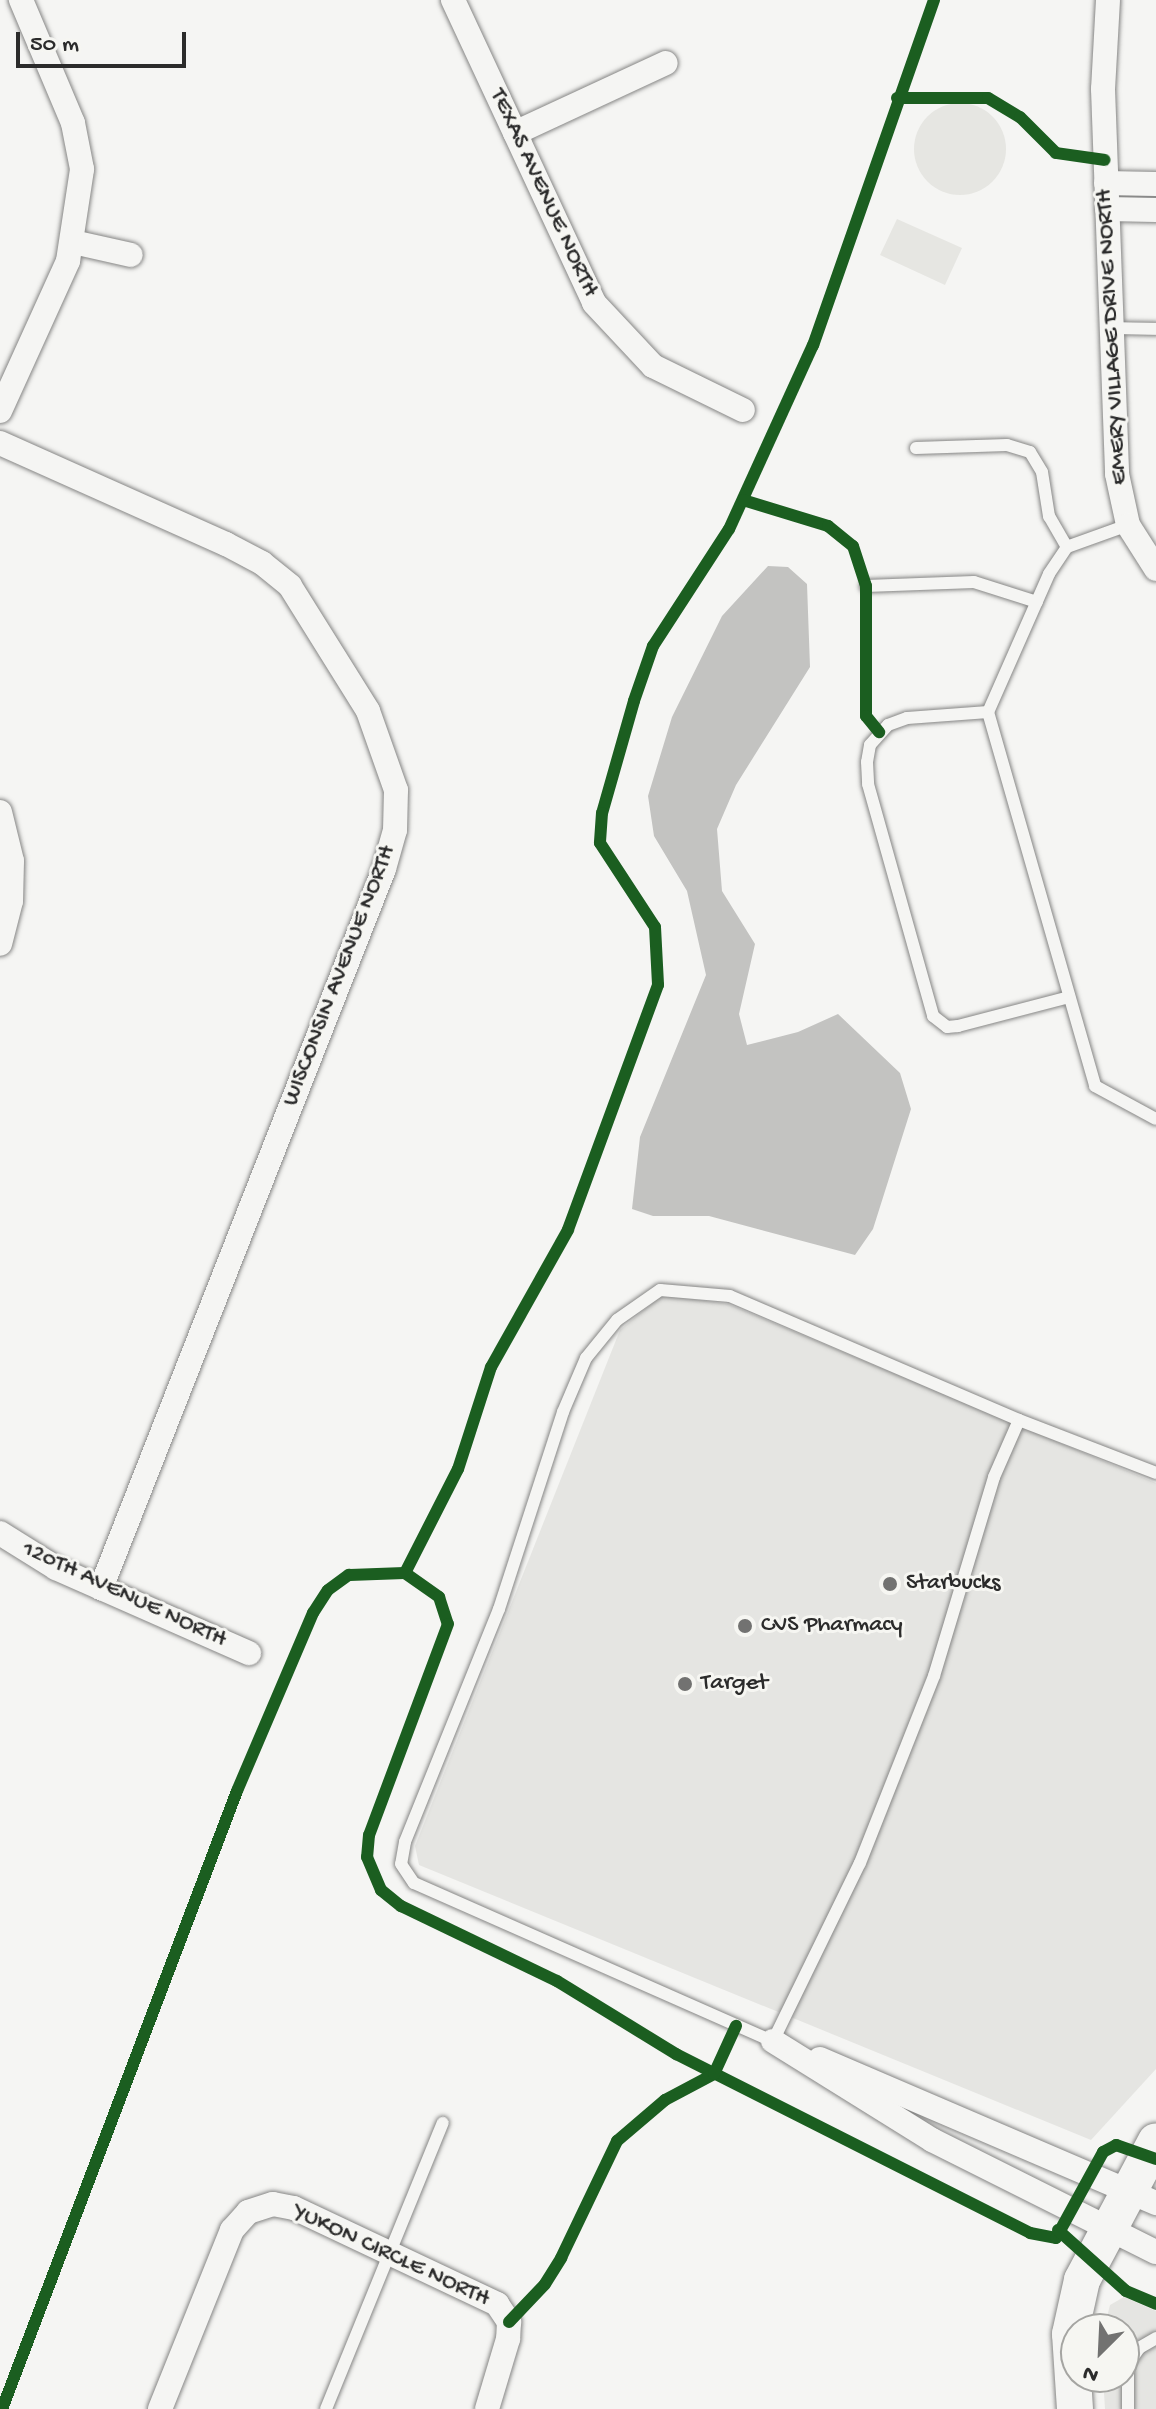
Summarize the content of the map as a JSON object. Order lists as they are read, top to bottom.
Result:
{
  "streets": {
    "street": [
      "TEXAS AVENUE NORTH",
      "EMERY VILLAGE DRIVE NORTH",
      "WISCONSIN AVENUE NORTH",
      "120TH AVENUE NORTH",
      "YUKON CIRCLE NORTH"
    ]
  },
  "crossings": [
    ["WISCONSIN AVENUE NORTH", "120TH AVENUE NORTH"]
  ],
  "places": ["Starbucks", "CVS Pharmacy", "Target"],
  "scale_bar": "50 m",
  "north": "bottom left"
}
